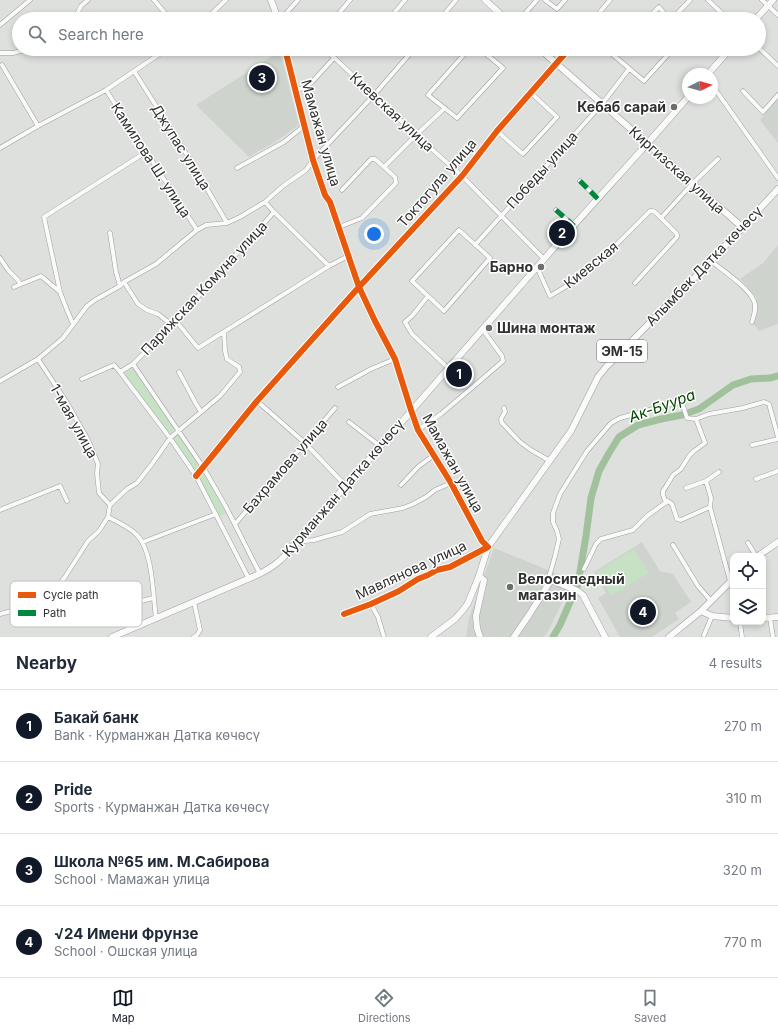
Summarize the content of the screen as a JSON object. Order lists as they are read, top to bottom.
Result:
{
  "streets": {
    "main road": [
      "Мамажан улица",
      "Киргизская улица",
      "Алымбек Датка көчөсү",
      "ЭМ-15",
      "Курманжан Датка көчөсү"
    ],
    "street": [
      "Киевская улица",
      "Джупас улица",
      "Камилова Ш. улица",
      "Победы улица",
      "Токтогула улица",
      "Киевская",
      "Парижская Комуна улица",
      "1-мая улица",
      "Бахрамова улица",
      "Мавлянова улица"
    ]
  },
  "crossings": [
    ["Киевская улица", "Победы улица"],
    ["Киевская улица", "Токтогула улица"],
    ["Киевская улица", "Курманжан Датка көчөсү"],
    ["Мамажан улица", "Токтогула улица"],
    ["Мамажан улица", "Алымбек Датка көчөсү"],
    ["Мамажан улица", "Курманжан Датка көчөсү"],
    ["Мамажан улица", "Мавлянова улица"],
    ["Победы улица", "Киргизская улица"],
    ["Киргизская улица", "Токтогула улица"],
    ["Киргизская улица", "Алымбек Датка көчөсү"],
    ["Киргизская улица", "Курманжан Датка көчөсү"],
    ["Киевская", "Курманжан Датка көчөсү"],
    ["Алымбек Датка көчөсү", "Мавлянова улица"]
  ],
  "water": ["Ак-Буура"],
  "places": [
    "Кебаб сарай",
    "Барно",
    "Шина монтаж",
    "Велосипедный магазин"
  ],
  "legend": ["Cycle path", "Path"],
  "north": "right",
  "page": {
    "search": "Search here",
    "pins": [
      "3",
      "2",
      "1",
      "4"
    ],
    "heading": ["Nearby", "4 results"],
    "list": [
      {
        "mark": "1",
        "name": "Бакай банк",
        "note": "Bank · Курманжан Датка көчөсү",
        "value": "270 m"
      },
      {
        "mark": "2",
        "name": "Pride",
        "note": "Sports · Курманжан Датка көчөсү",
        "value": "310 m"
      },
      {
        "mark": "3",
        "name": "Школа №65 им. М.Сабирова",
        "note": "School · Мамажан улица",
        "value": "320 m"
      },
      {
        "mark": "4",
        "name": "√24 Имени Фрунзе",
        "note": "School · Ошская улица",
        "value": "770 m"
      }
    ],
    "nav": ["Map", "Directions", "Saved"]
  }
}
